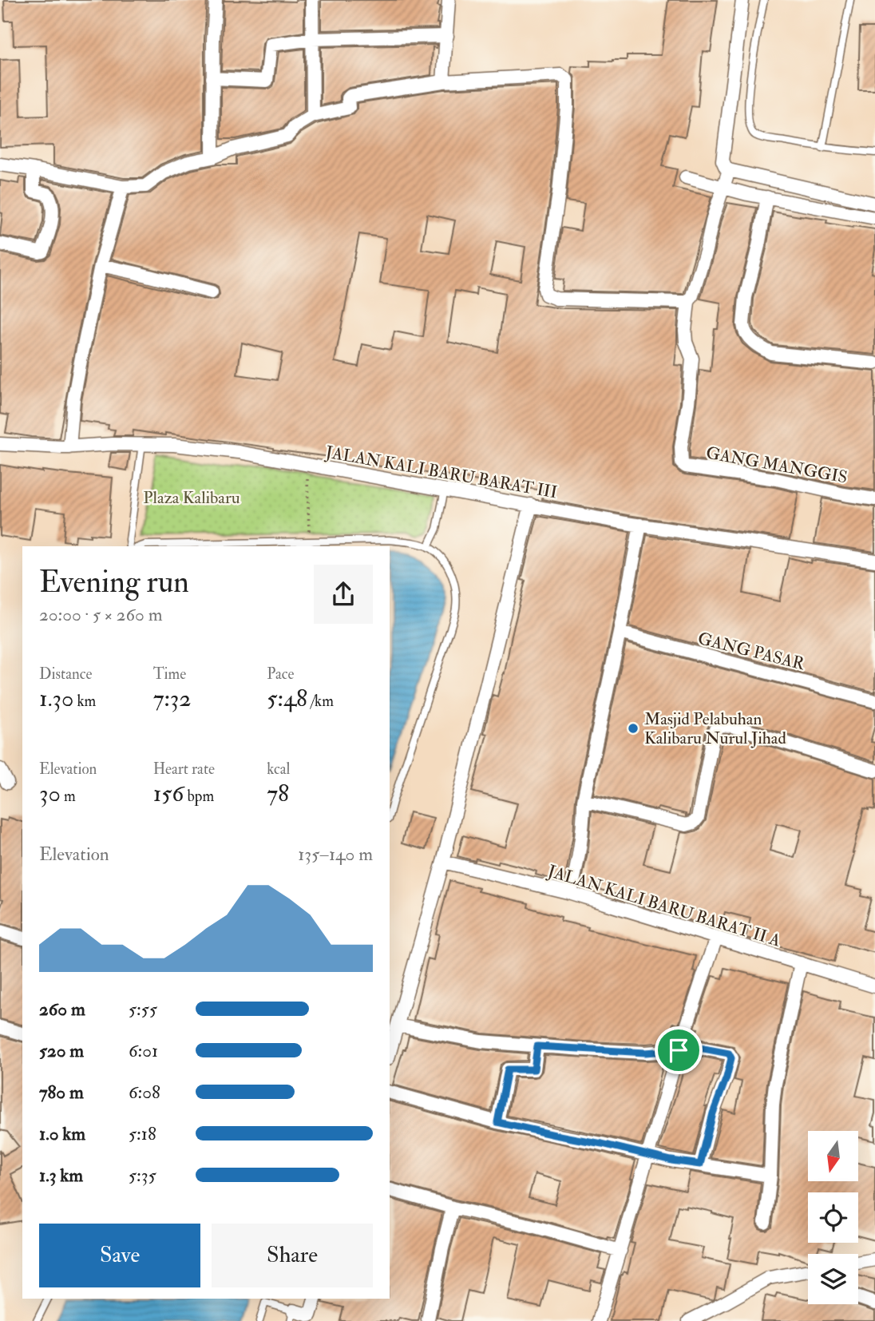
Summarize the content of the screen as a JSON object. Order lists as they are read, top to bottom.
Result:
{
  "streets": {
    "street": [
      "GANG MANGGIS",
      "JALAN KALI BARU BARAT III",
      "GANG PASAR",
      "JALAN KALI BARU BARAT II A"
    ]
  },
  "parks": ["Plaza Kalibaru"],
  "places": ["Masjid Pelabuhan Kalibaru Nurul Jihad"],
  "north": "bottom",
  "page": {
    "heading": ["Evening run", "20:00 · 5 × 260 m"],
    "stats": [
      ["Distance", "1.30 km"],
      ["Time", "7:32"],
      ["Pace", "5:48 /km"],
      ["Elevation", "30 m"],
      ["Heart rate", "156 bpm"],
      ["kcal", "78"]
    ],
    "chart": ["Elevation", "135–140 m"],
    "list": [
      {
        "name": "260 m",
        "note": "5:55"
      },
      {
        "name": "520 m",
        "note": "6:01"
      },
      {
        "name": "780 m",
        "note": "6:08"
      },
      {
        "name": "1.0 km",
        "note": "5:18"
      },
      {
        "name": "1.3 km",
        "note": "5:35"
      }
    ],
    "buttons": ["Save", "Share"]
  }
}
